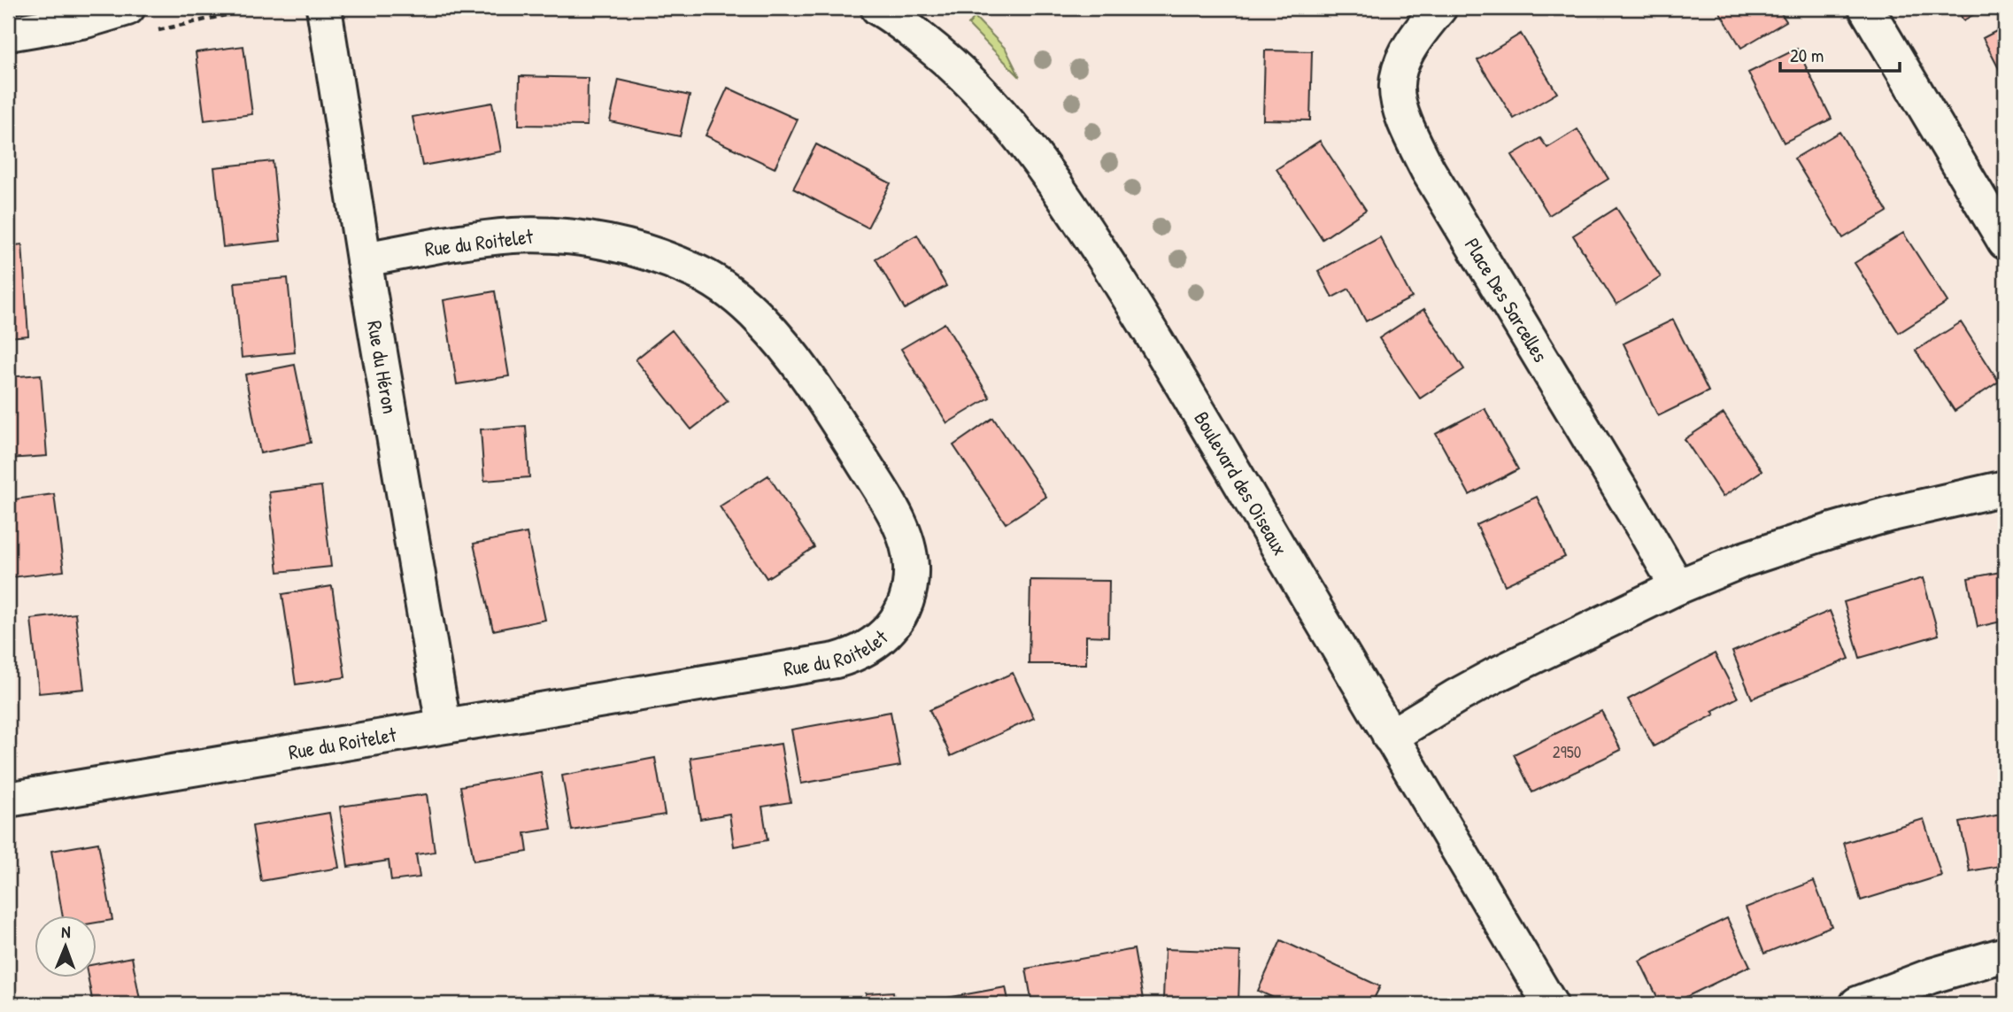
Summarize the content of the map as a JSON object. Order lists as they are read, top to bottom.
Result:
{
  "streets": {
    "street": [
      "Rue du Roitelet",
      "Place Des Sarcelles",
      "Rue du Héron",
      "Boulevard des Oiseaux"
    ]
  },
  "crossings": [
    ["Rue du Roitelet", "Rue du Héron"]
  ],
  "house_numbers": ["2950"],
  "scale_bar": "20 m",
  "north": "top"
}
